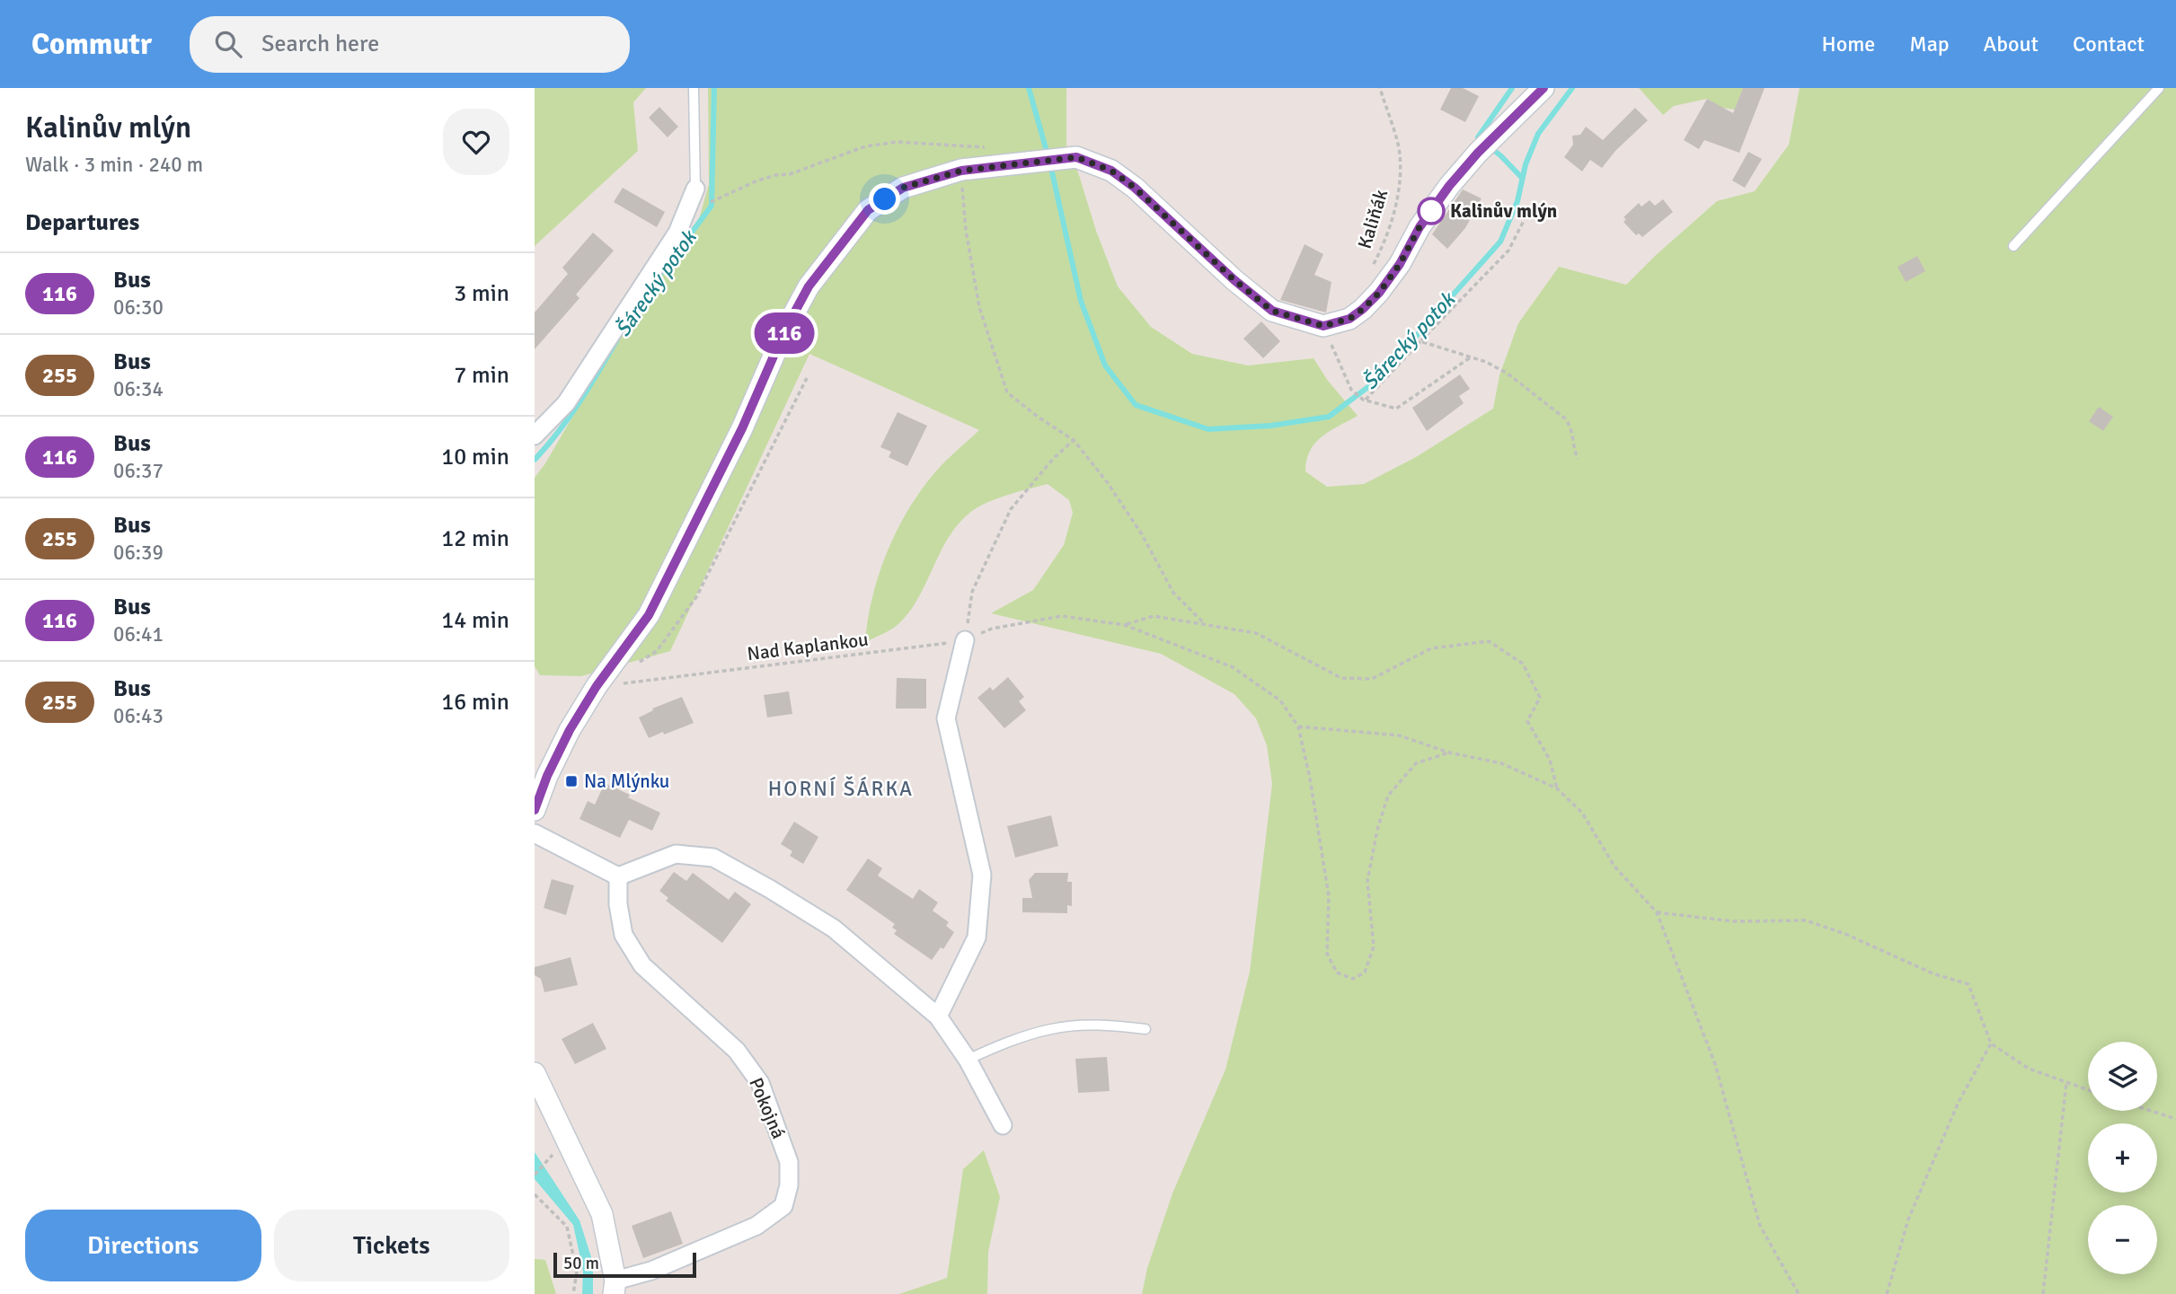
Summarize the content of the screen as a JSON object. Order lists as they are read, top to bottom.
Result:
{
  "streets": {
    "street": ["Pokojná"],
    "path": ["Kaliňák", "Nad Kaplankou"]
  },
  "districts": ["HORNÍ ŠÁRKA"],
  "water": ["Šárecký potok"],
  "places": {
    "other": ["Kalinův mlýn"],
    "transit": ["Na Mlýnku"]
  },
  "lines": ["bus line 116"],
  "scale_bar": "50 m",
  "page": {
    "header": "Commutr",
    "search": "Search here",
    "nav": [
      "Home",
      "Map",
      "About",
      "Contact"
    ],
    "heading": [
      ["Kalinův mlýn", "Walk · 3 min · 240 m"],
      "Departures"
    ],
    "on_map": "116",
    "list": [
      {
        "mark": "116",
        "name": "Bus",
        "note": "06:30",
        "value": "3 min"
      },
      {
        "mark": "255",
        "name": "Bus",
        "note": "06:34",
        "value": "7 min"
      },
      {
        "mark": "116",
        "name": "Bus",
        "note": "06:37",
        "value": "10 min"
      },
      {
        "mark": "255",
        "name": "Bus",
        "note": "06:39",
        "value": "12 min"
      },
      {
        "mark": "116",
        "name": "Bus",
        "note": "06:41",
        "value": "14 min"
      },
      {
        "mark": "255",
        "name": "Bus",
        "note": "06:43",
        "value": "16 min"
      }
    ],
    "map_buttons": ["+", "−"],
    "buttons": ["Directions", "Tickets"],
    "scale": "50 m"
  }
}
